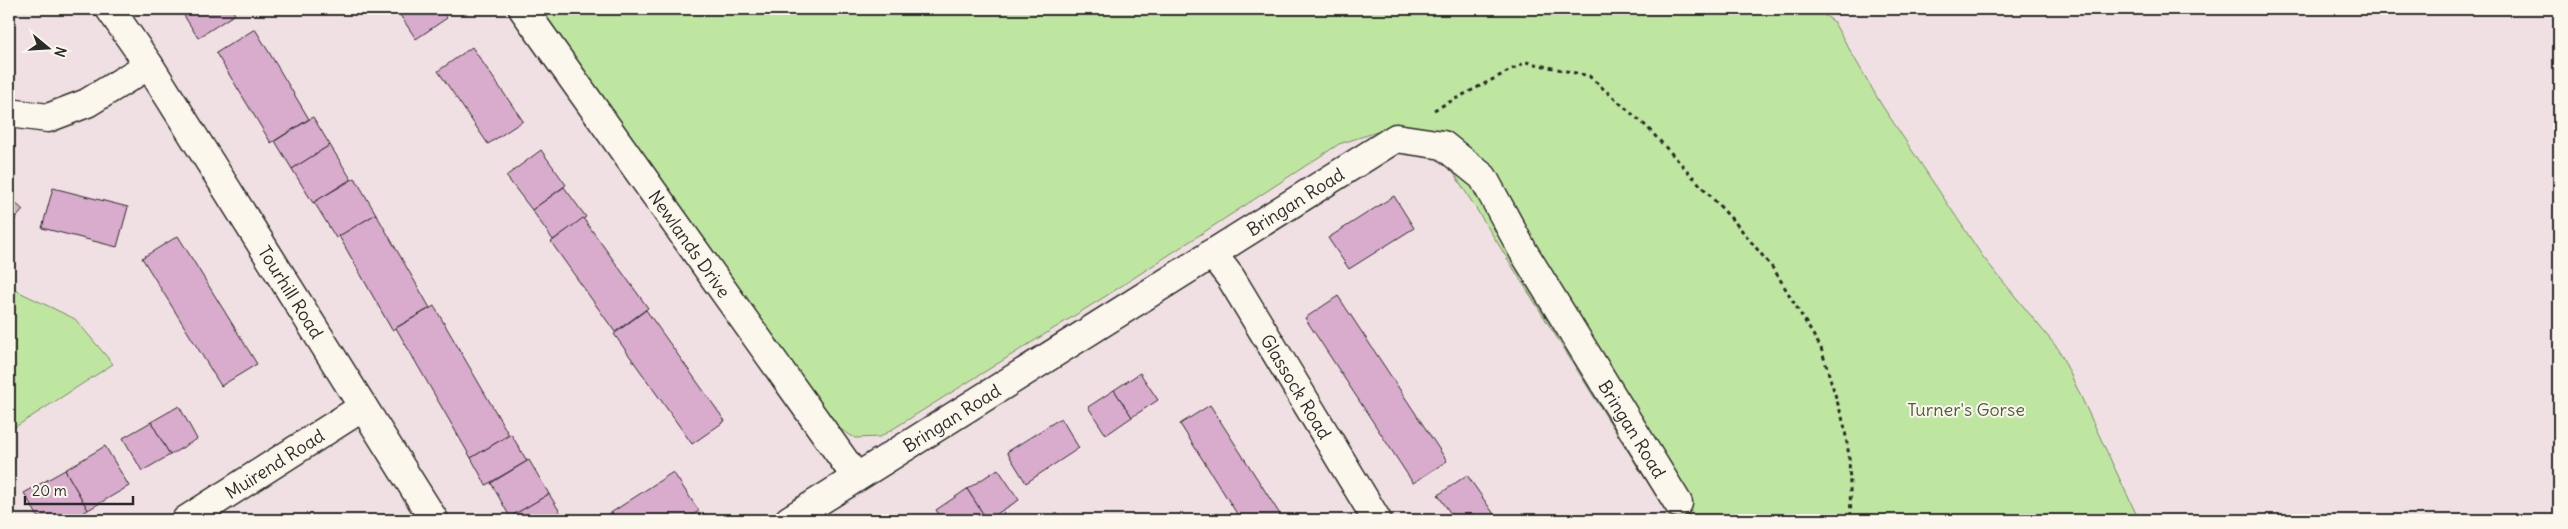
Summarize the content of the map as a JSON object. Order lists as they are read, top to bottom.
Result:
{
  "streets": {
    "street": [
      "Bringan Road",
      "Newlands Drive",
      "Tourhill Road",
      "Glassock Road",
      "Muirend Road"
    ]
  },
  "crossings": [
    ["Bringan Road", "Newlands Drive"],
    ["Bringan Road", "Glassock Road"],
    ["Tourhill Road", "Muirend Road"]
  ],
  "parks": ["Turner's Gorse"],
  "scale_bar": "20 m",
  "north": "right"
}
